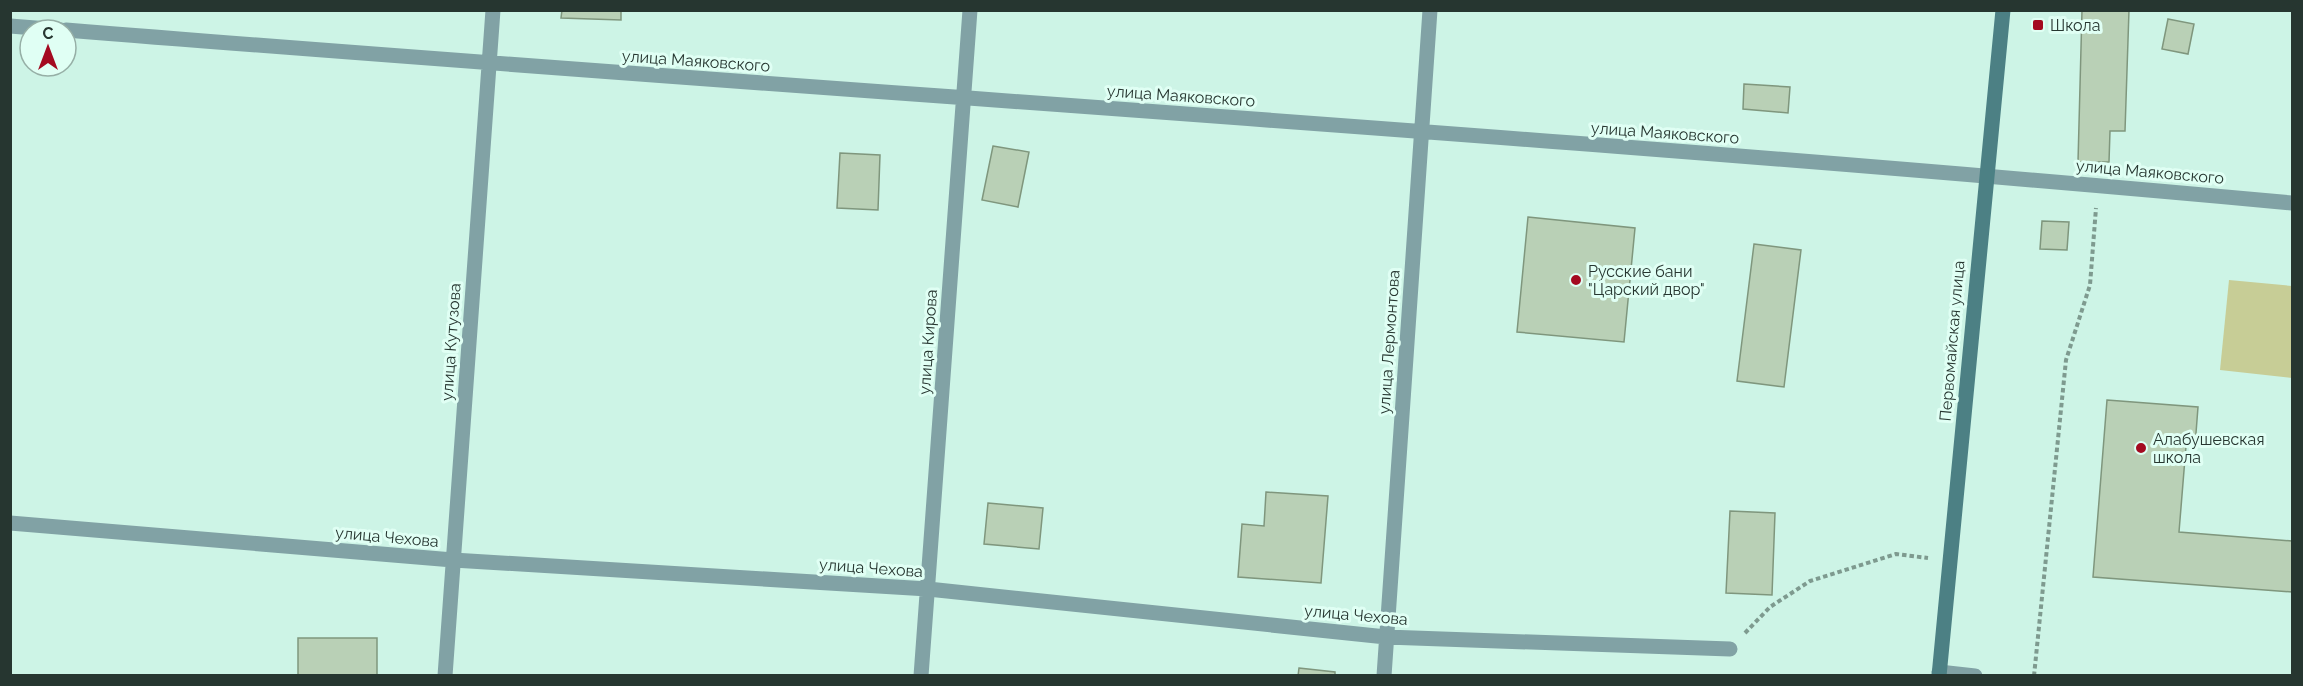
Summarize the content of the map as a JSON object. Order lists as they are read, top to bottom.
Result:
{
  "streets": {
    "street": [
      "улица Маяковского",
      "Первомайская улица",
      "улица Кутузова",
      "улица Кирова",
      "улица Лермонтова",
      "улица Чехова"
    ]
  },
  "crossings": [
    ["улица Маяковского", "Первомайская улица"],
    ["улица Маяковского", "улица Кутузова"],
    ["улица Маяковского", "улица Кирова"],
    ["улица Маяковского", "улица Лермонтова"],
    ["улица Кутузова", "улица Чехова"],
    ["улица Кирова", "улица Чехова"],
    ["улица Лермонтова", "улица Чехова"]
  ],
  "places": {
    "transit": ["Школа"],
    "other": ["Русские бани \"Царский двор\"", "Алабушевская школа"]
  },
  "north": "top"
}
